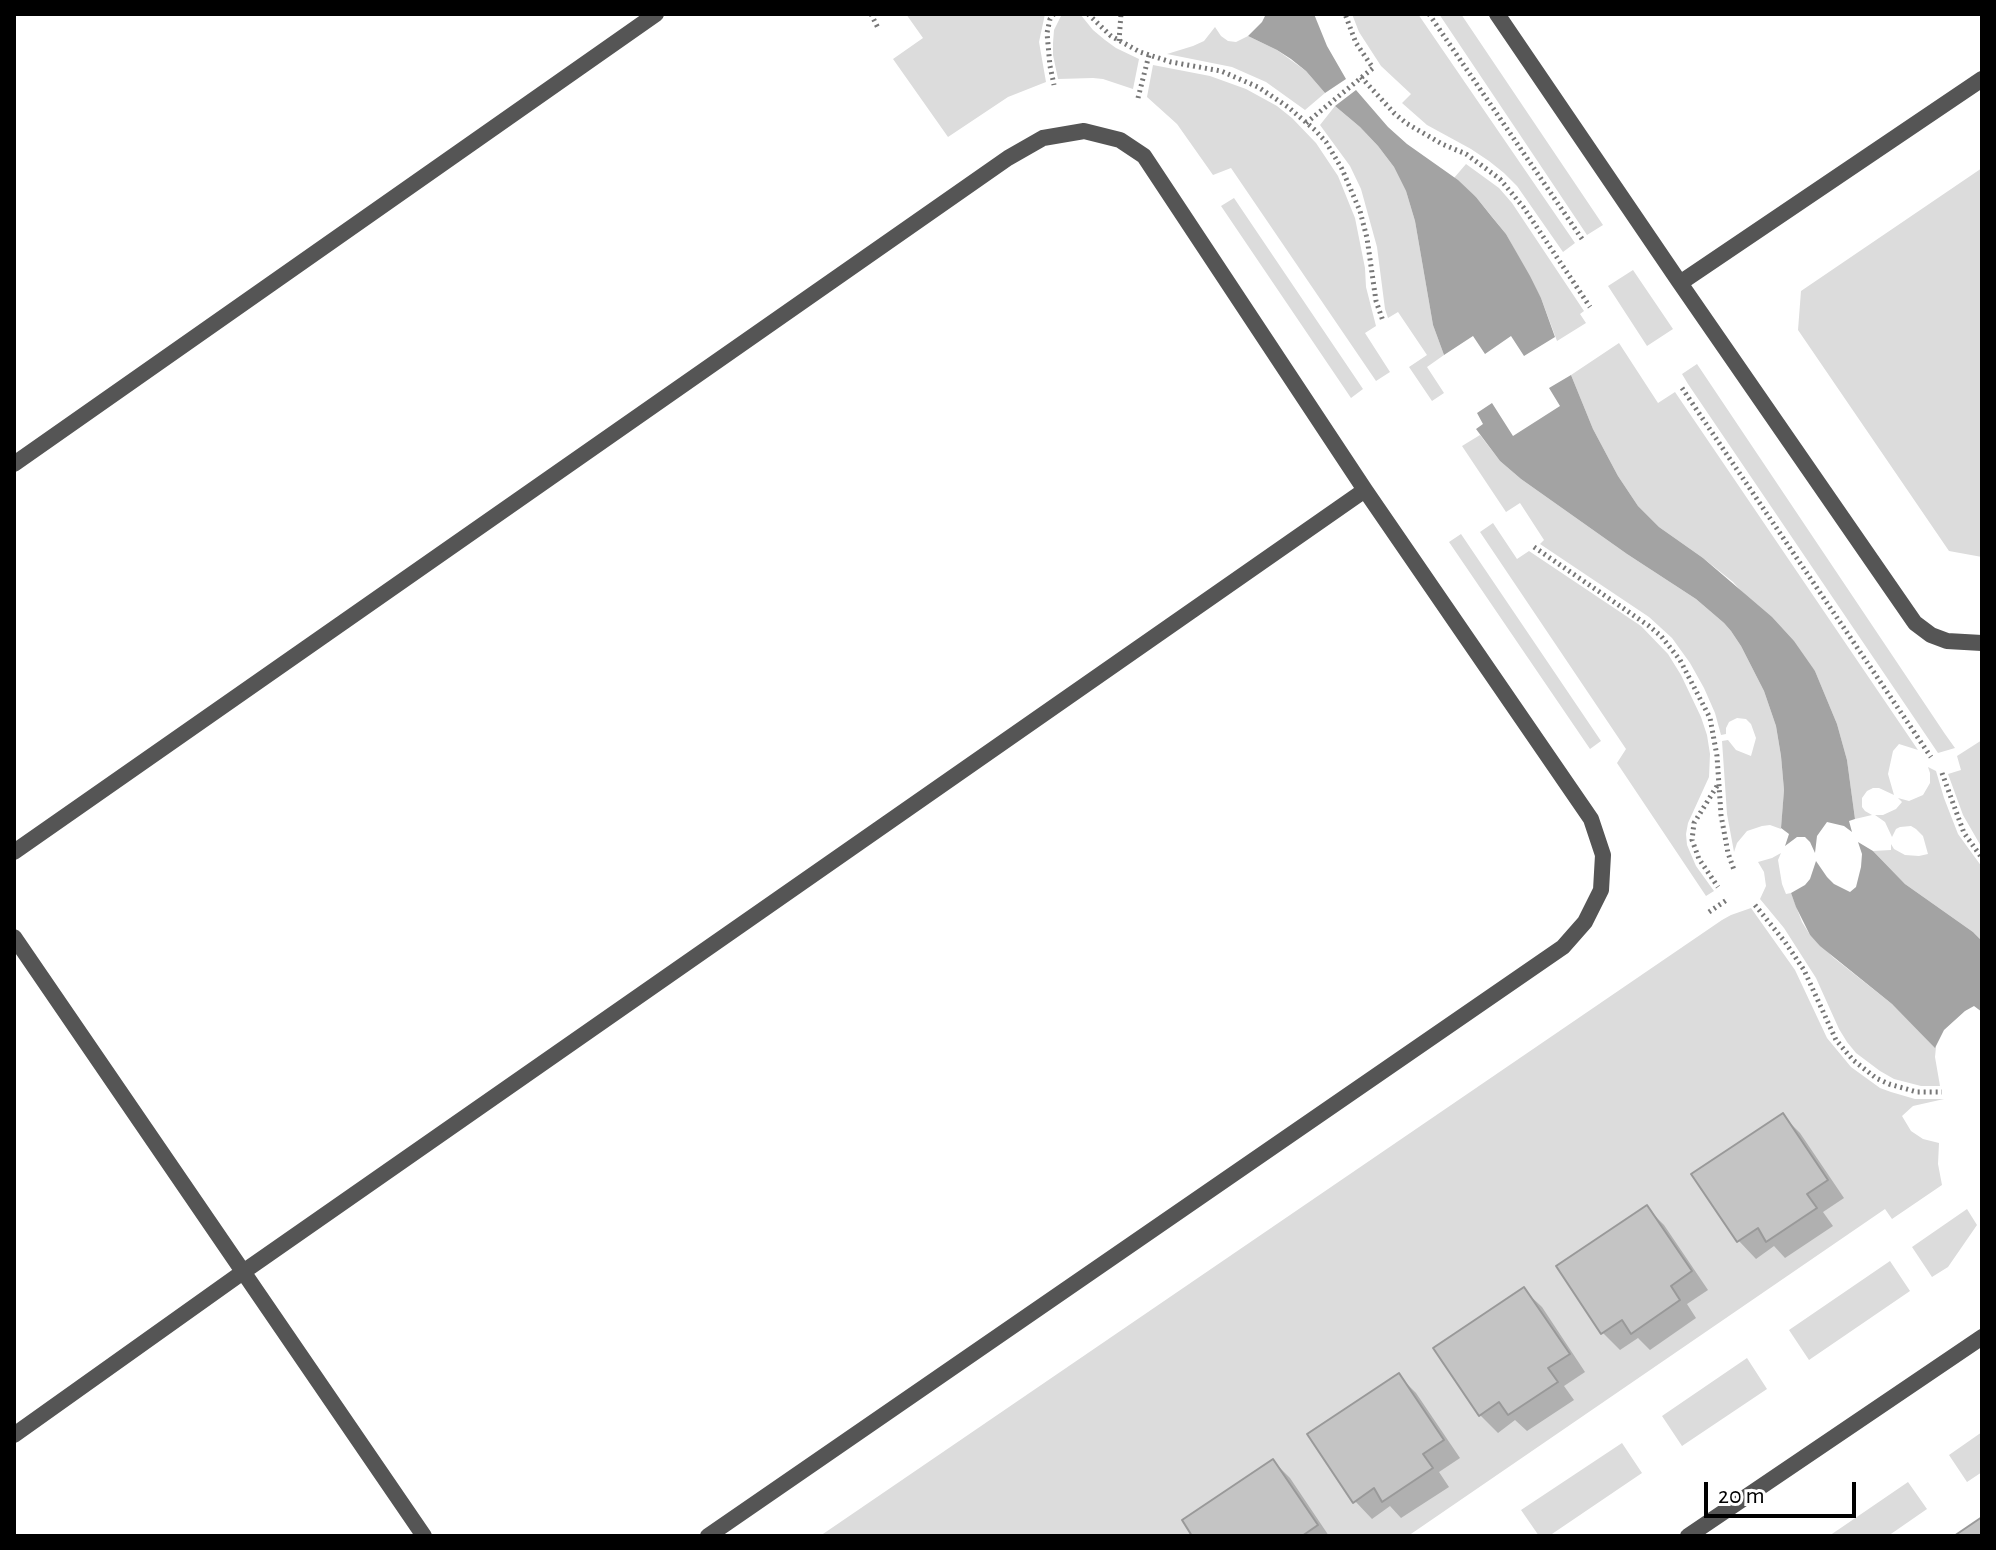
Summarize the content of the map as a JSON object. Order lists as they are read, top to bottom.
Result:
{
  "scale_bar": "20 m"
}
